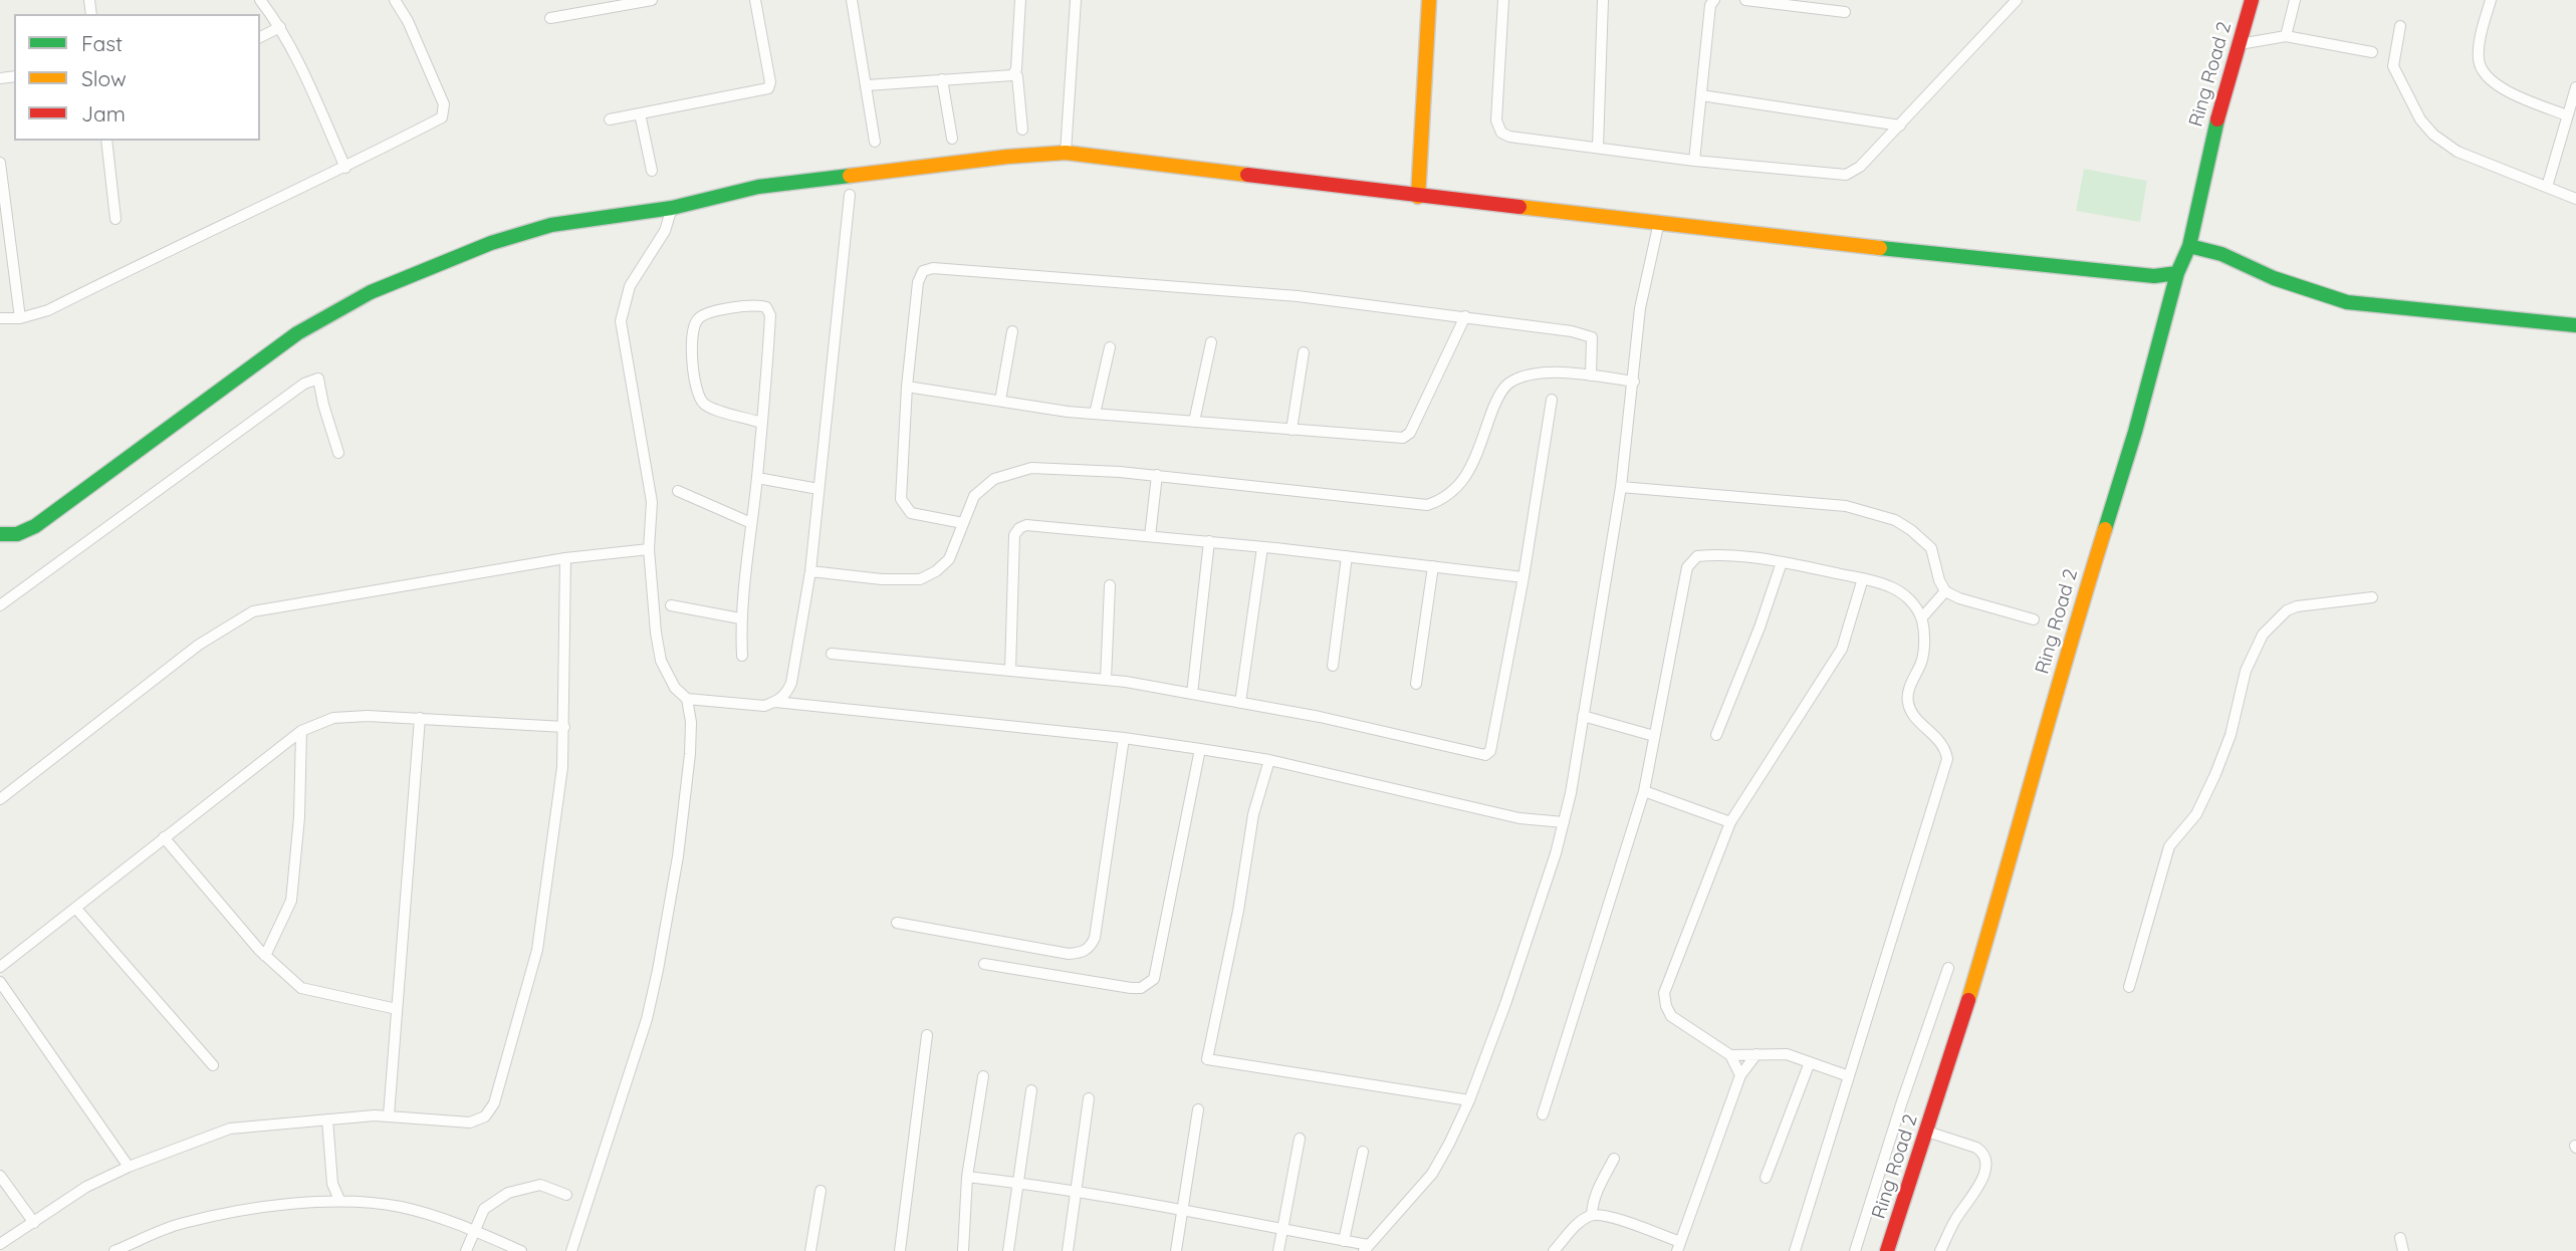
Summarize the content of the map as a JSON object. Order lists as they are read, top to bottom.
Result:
{
  "streets": {
    "street": ["Ring Road 2"]
  },
  "legend": ["Fast", "Slow", "Jam"]
}
